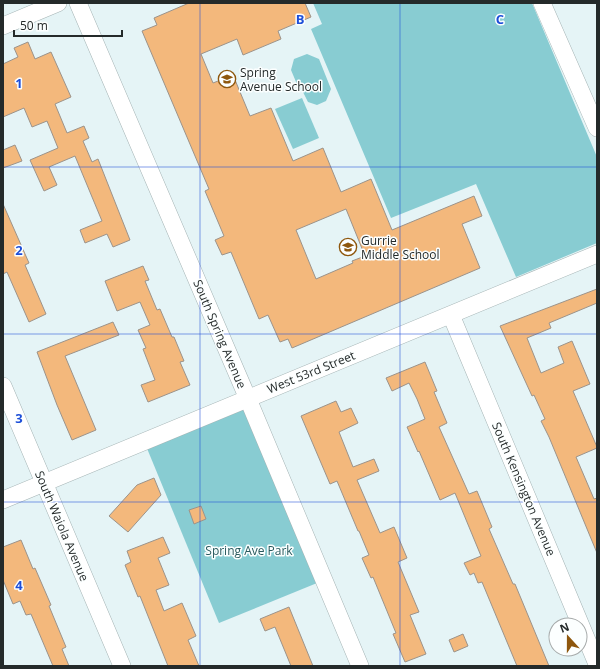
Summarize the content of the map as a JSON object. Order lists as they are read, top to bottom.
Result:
{
  "streets": {
    "street": [
      "South Spring Avenue",
      "West 53rd Street",
      "South Kensington Avenue",
      "South Waiola Avenue"
    ]
  },
  "crossings": [
    ["South Spring Avenue", "West 53rd Street"],
    ["West 53rd Street", "South Kensington Avenue"],
    ["West 53rd Street", "South Waiola Avenue"]
  ],
  "parks": ["Spring Ave Park"],
  "places": {
    "school or university": ["Spring Avenue School", "Gurrie Middle School"]
  },
  "scale_bar": "50 m",
  "north": "top",
  "grid": {
    "columns": ["B", "C"],
    "rows": [
      "1",
      "2",
      "3",
      "4"
    ]
  }
}
